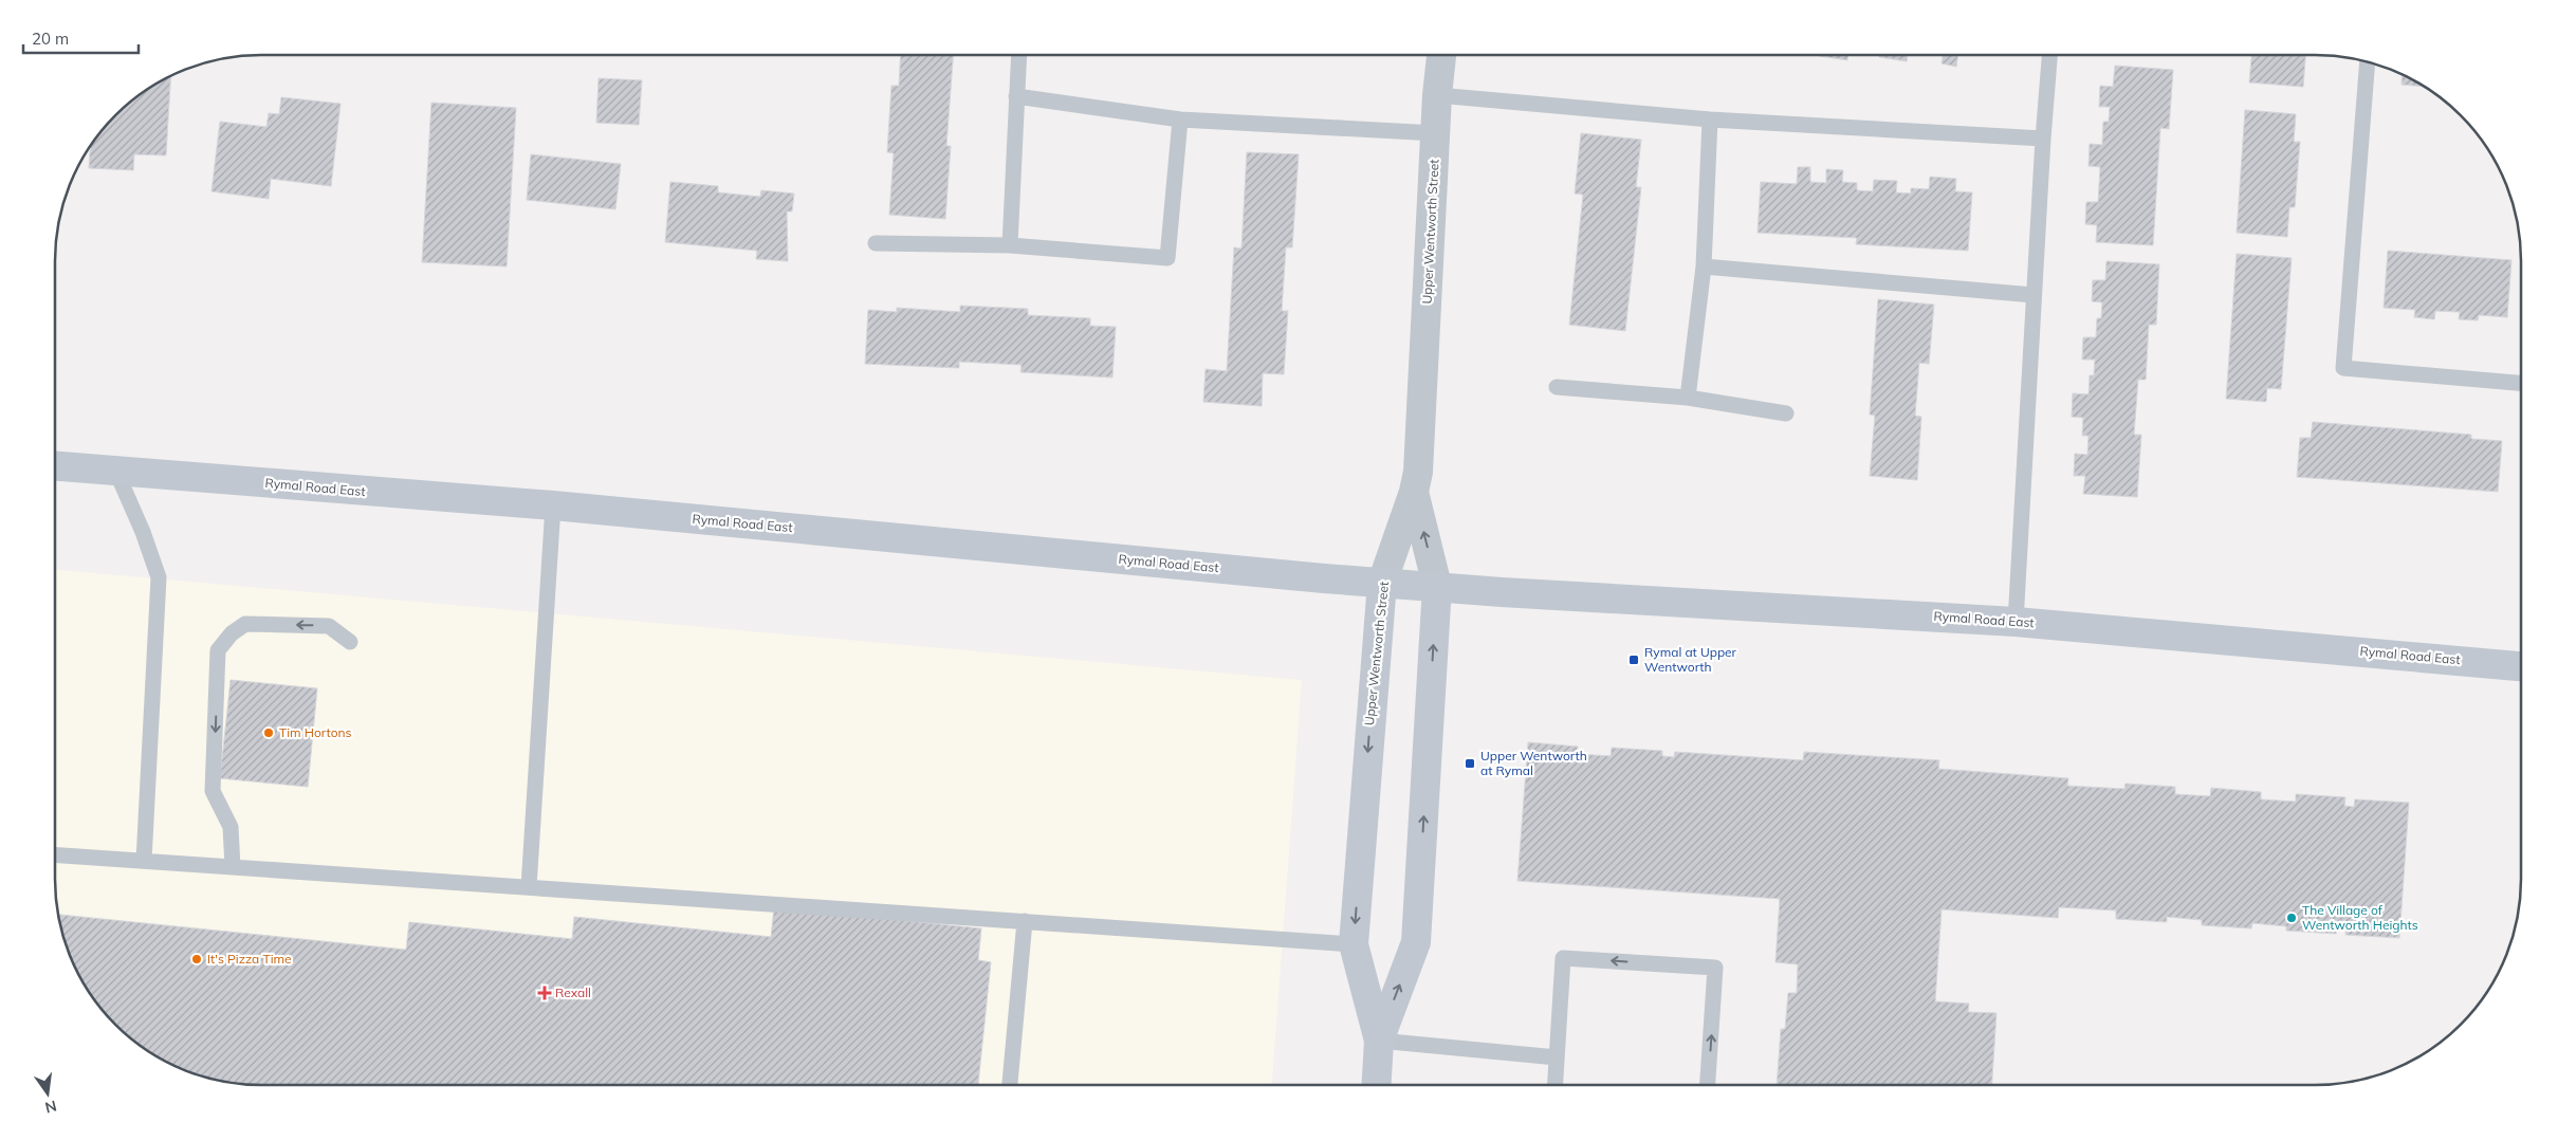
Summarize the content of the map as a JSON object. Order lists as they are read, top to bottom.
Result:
{
  "streets": {
    "main road": ["Upper Wentworth Street", "Rymal Road East"]
  },
  "crossings": [
    ["Upper Wentworth Street", "Rymal Road East"]
  ],
  "places": {
    "transit": ["Rymal at Upper Wentworth", "Upper Wentworth at Rymal"],
    "other": ["Tim Hortons", "The Village of Wentworth Heights", "It's Pizza Time"],
    "health": ["Rexall"]
  },
  "scale_bar": "20 m",
  "north": "bottom"
}
